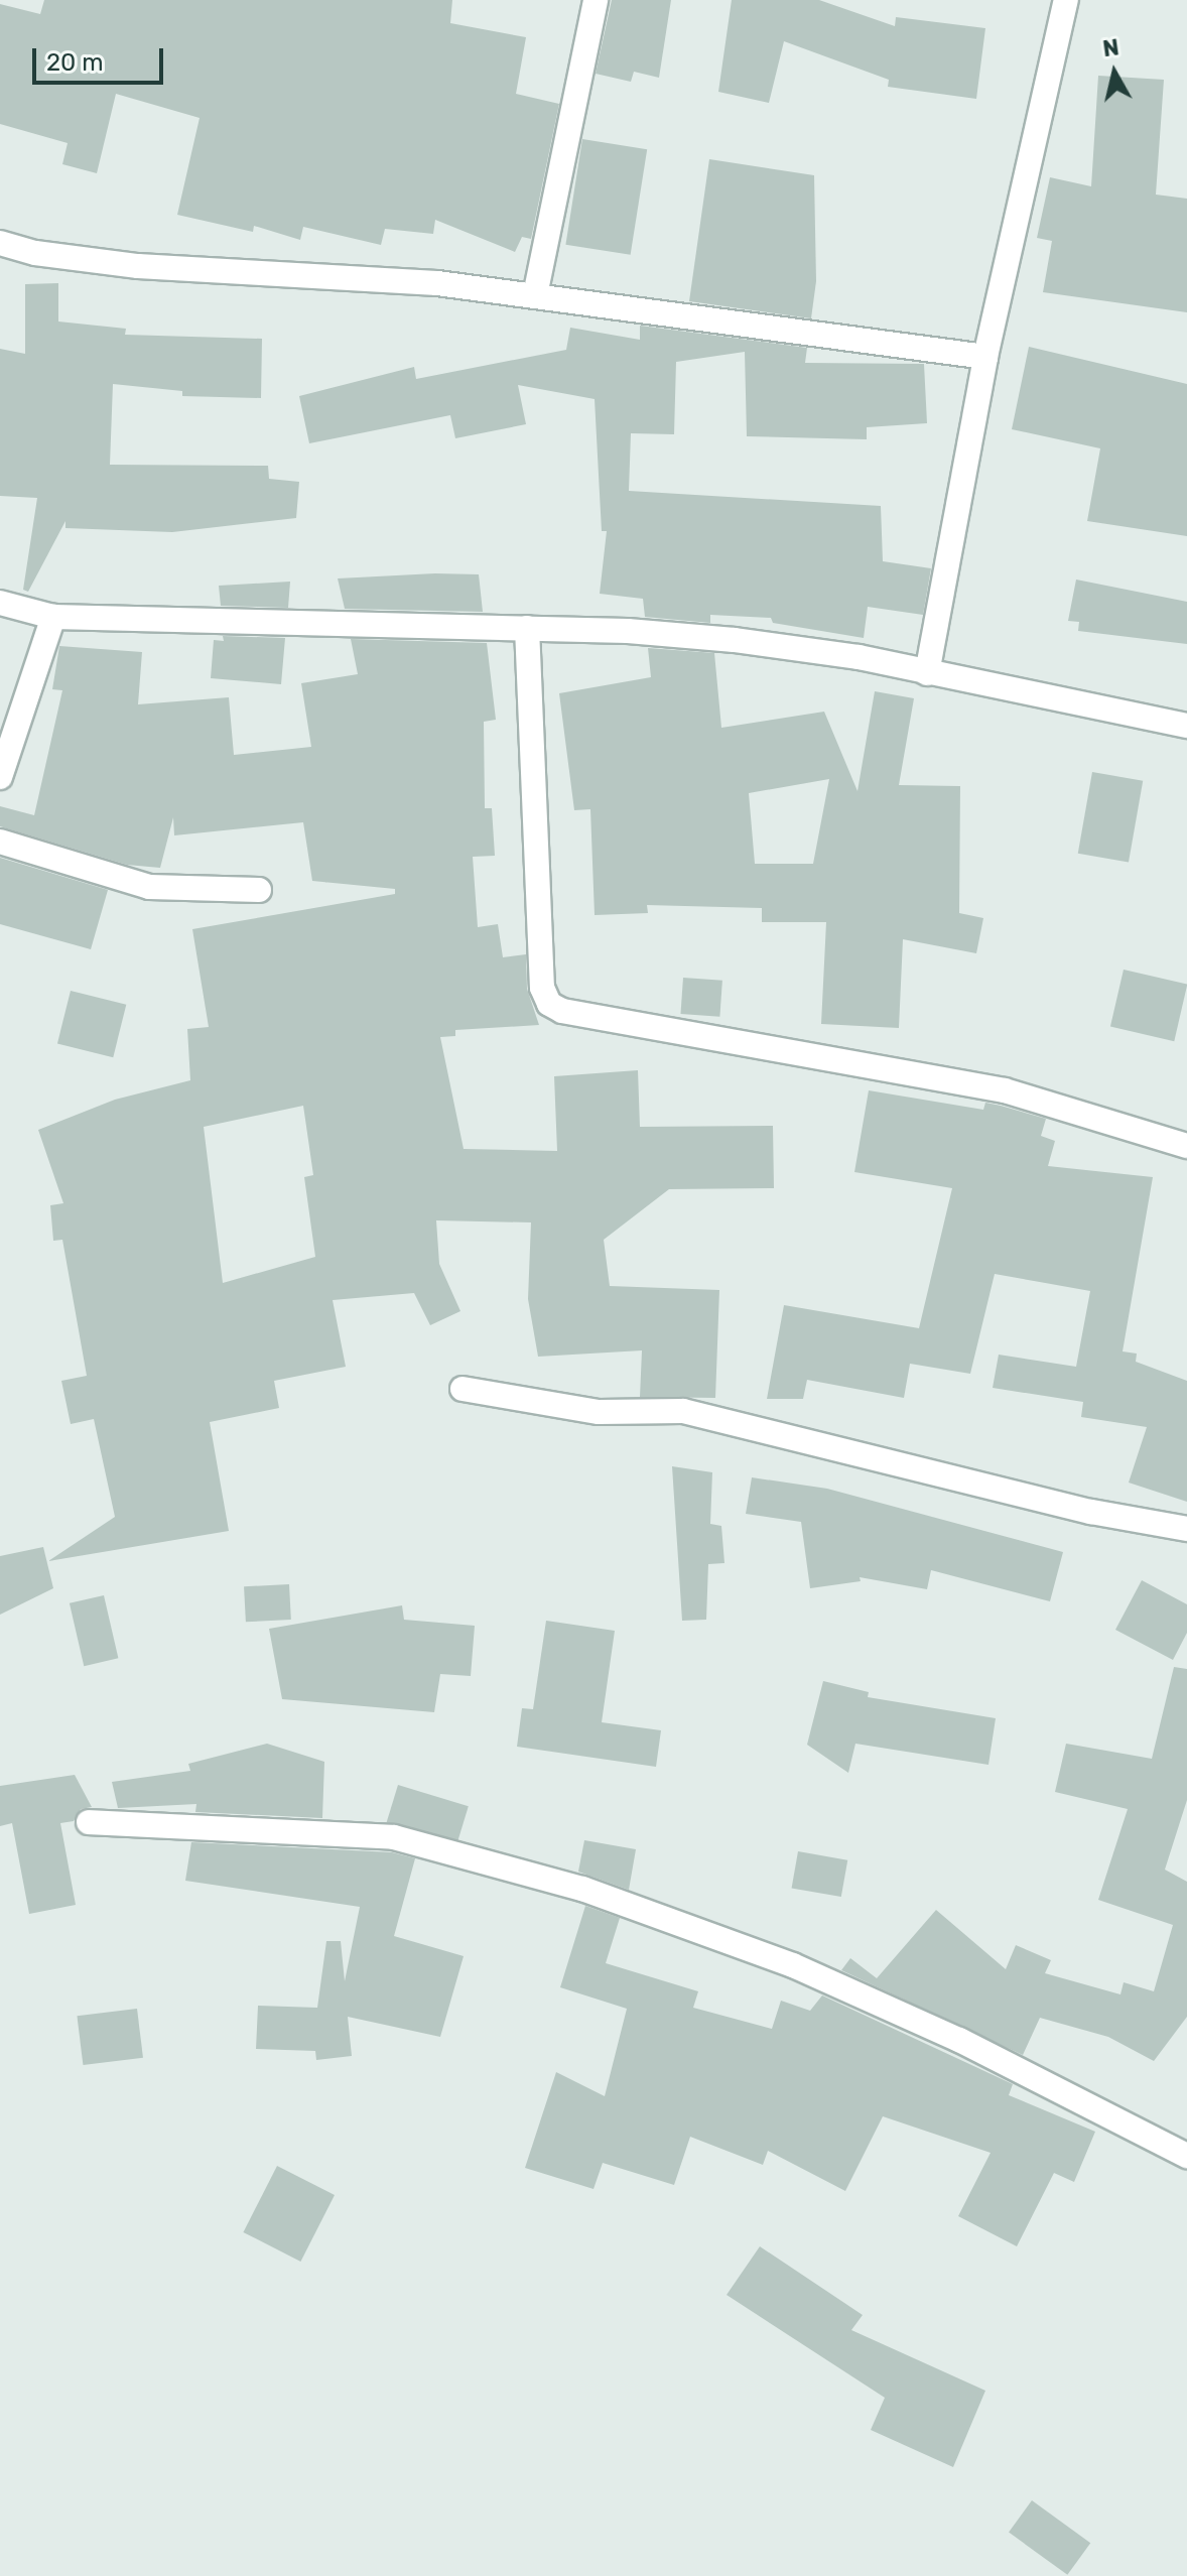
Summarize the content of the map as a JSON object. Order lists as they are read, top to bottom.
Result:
{
  "scale_bar": "20 m",
  "north": "top"
}
